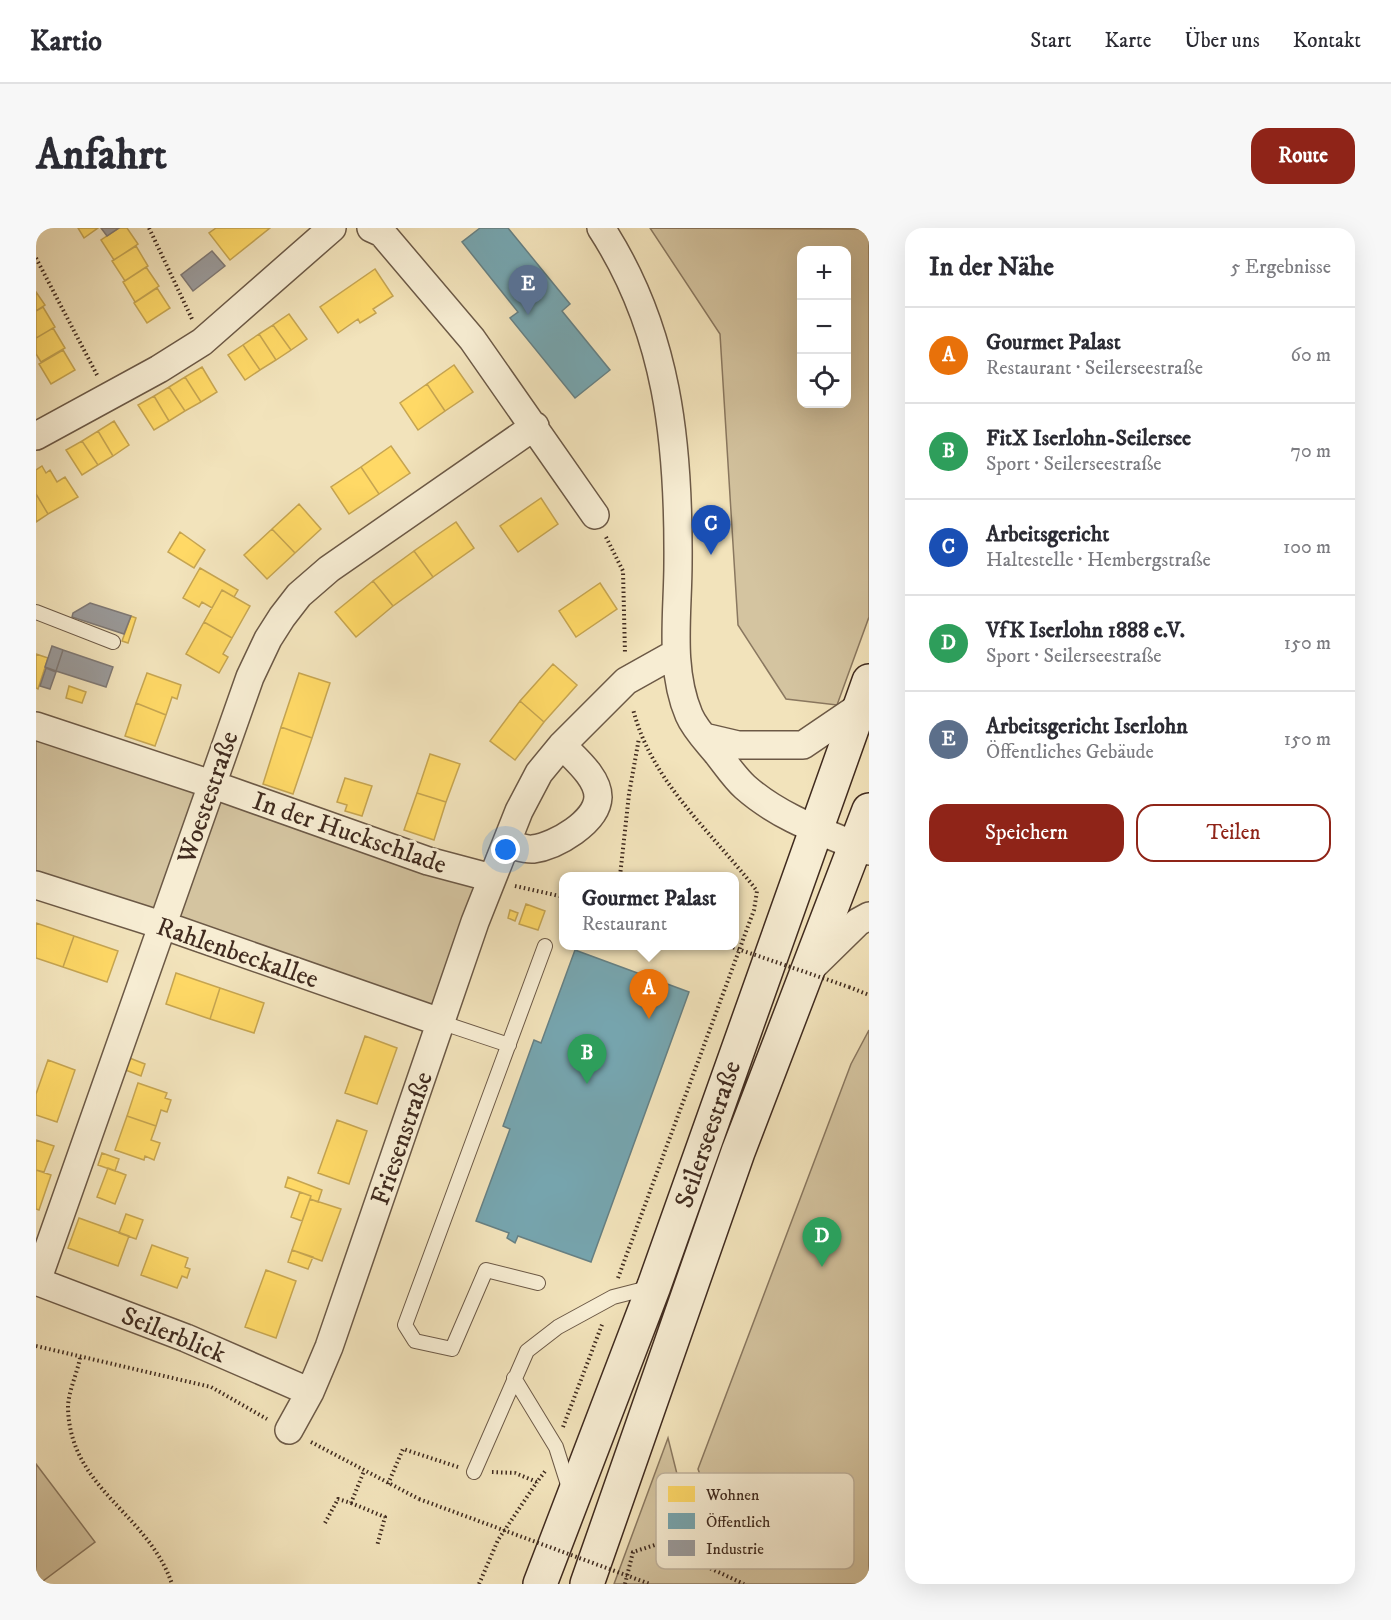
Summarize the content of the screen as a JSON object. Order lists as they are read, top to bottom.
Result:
{
  "streets": {
    "main road": ["Seilerseestraße"],
    "street": [
      "Woestestraße",
      "In der Huckschlade",
      "Rahlenbeckallee",
      "Friesenstraße",
      "Seilerblick"
    ]
  },
  "crossings": [
    ["Woestestraße", "In der Huckschlade"],
    ["Woestestraße", "Rahlenbeckallee"],
    ["Woestestraße", "Seilerblick"],
    ["In der Huckschlade", "Friesenstraße"],
    ["Rahlenbeckallee", "Friesenstraße"],
    ["Friesenstraße", "Seilerblick"]
  ],
  "legend": ["Wohnen", "Öffentlich", "Industrie"],
  "page": {
    "header": "Kartio",
    "nav": [
      "Start",
      "Karte",
      "Über uns",
      "Kontakt"
    ],
    "buttons": [
      "Route",
      ["Speichern", "Teilen"]
    ],
    "title": "Anfahrt",
    "heading": ["In der Nähe", "5 Ergebnisse"],
    "map_buttons": ["+", "−"],
    "pins": [
      "E",
      "C",
      "A",
      "B",
      "D"
    ],
    "list": [
      {
        "mark": "A",
        "name": "Gourmet Palast",
        "note": "Restaurant · Seilerseestraße",
        "value": "60 m"
      },
      {
        "mark": "B",
        "name": "FitX Iserlohn-Seilersee",
        "note": "Sport · Seilerseestraße",
        "value": "70 m"
      },
      {
        "mark": "C",
        "name": "Arbeitsgericht",
        "note": "Haltestelle · Hembergstraße",
        "value": "100 m"
      },
      {
        "mark": "D",
        "name": "VfK Iserlohn 1888 e.V.",
        "note": "Sport · Seilerseestraße",
        "value": "150 m"
      },
      {
        "mark": "E",
        "name": "Arbeitsgericht Iserlohn",
        "note": "Öffentliches Gebäude",
        "value": "150 m"
      }
    ],
    "popup": ["Gourmet Palast", "Restaurant"]
  }
}
